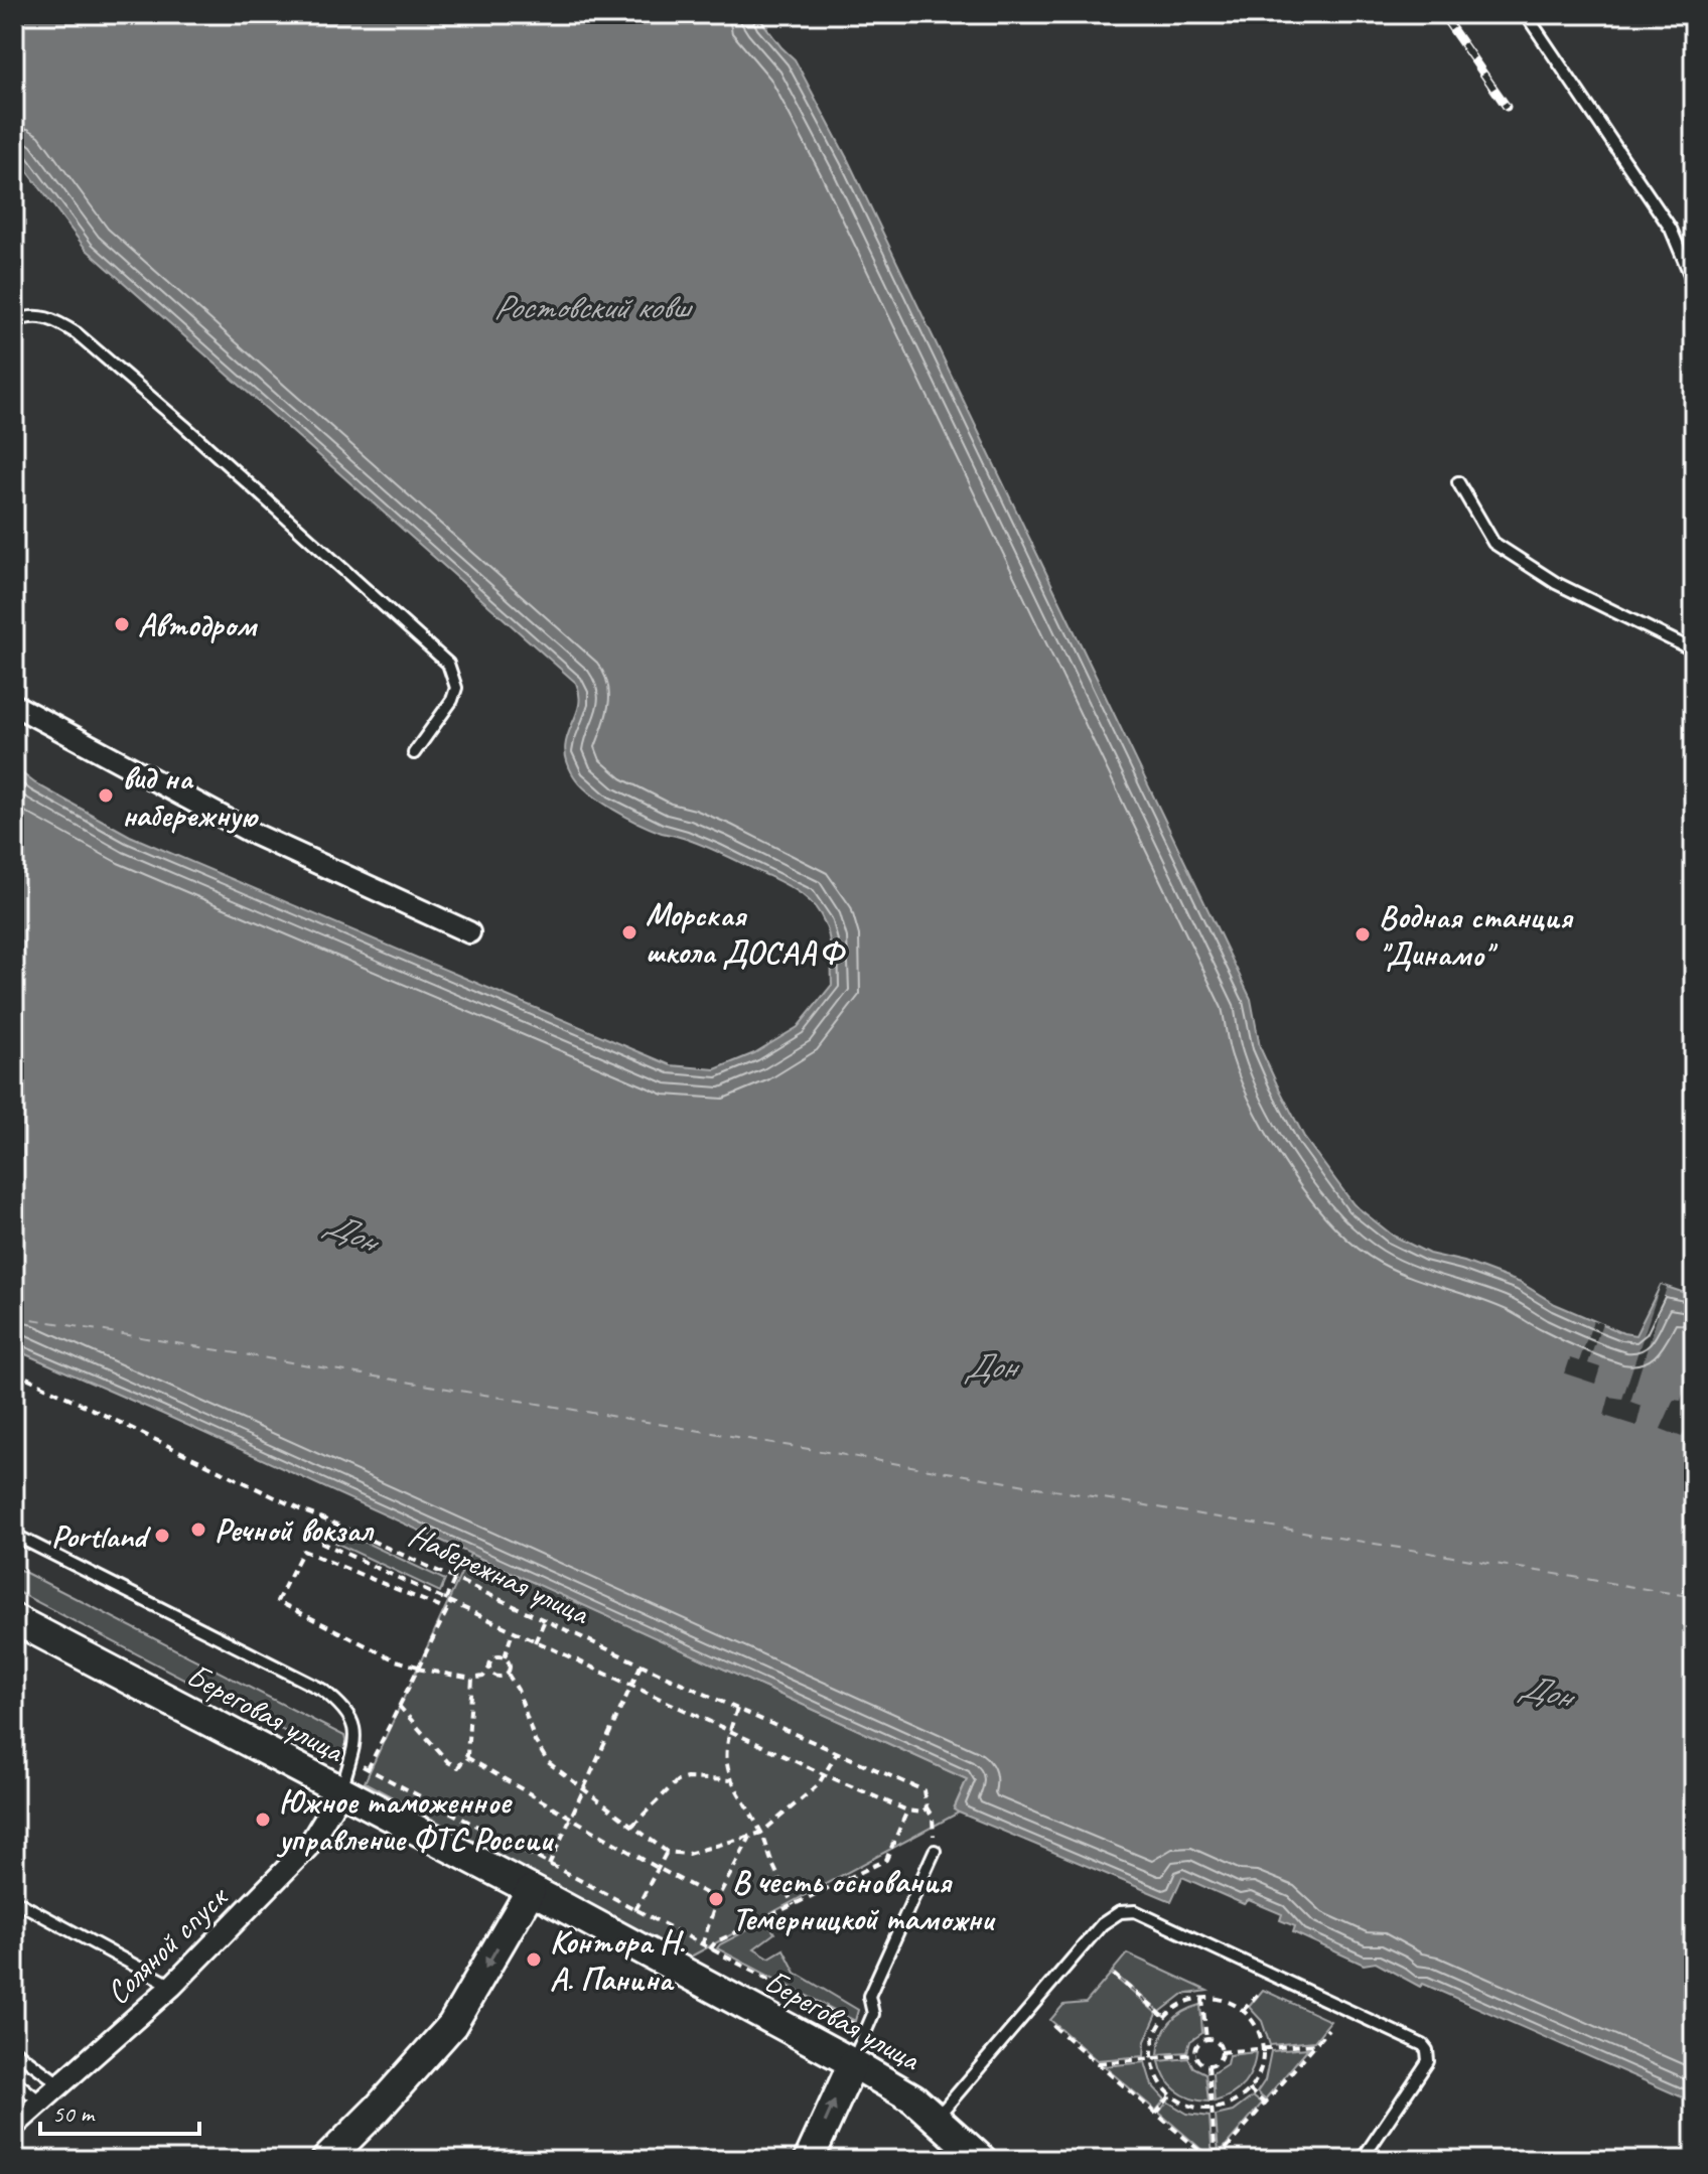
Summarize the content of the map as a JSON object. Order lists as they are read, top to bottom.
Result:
{
  "streets": {
    "main road": ["Береговая улица"],
    "street": ["Соляной спуск"],
    "path": ["Набережная улица"]
  },
  "crossings": [
    ["Береговая улица", "Соляной спуск"]
  ],
  "water": ["Ростовский ковш", "Дон"],
  "places": [
    "Автодром",
    "вид на набережную",
    "Морская школа ДОСААФ",
    "Водная станция \"Динамо\"",
    "Речной вокзал",
    "Portland",
    "Южное таможенное управление ФТС России",
    "В честь основания Темерницкой таможни",
    "Контора Н. А. Панина"
  ],
  "scale_bar": "50 m"
}
